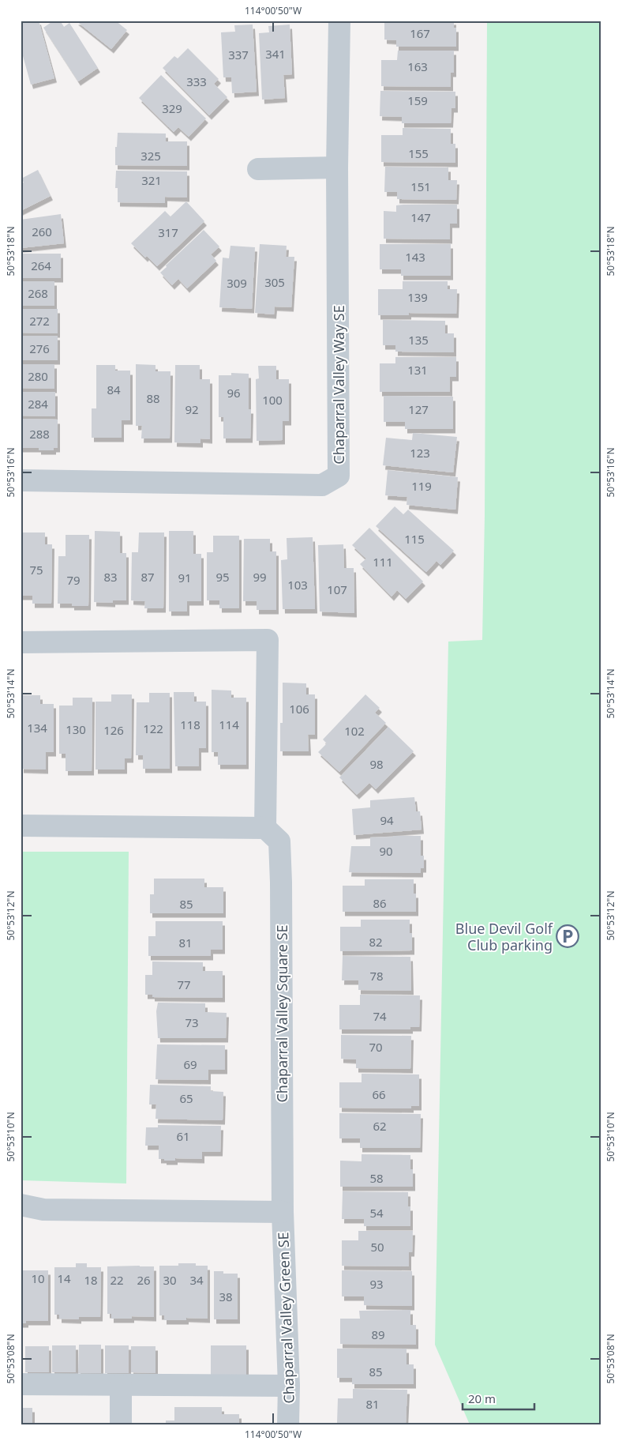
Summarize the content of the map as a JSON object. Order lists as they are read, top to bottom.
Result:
{
  "streets": {
    "street": ["Chaparral Valley Way SE", "Chaparral Valley Square SE", "Chaparral Valley Green SE"]
  },
  "crossings": [
    ["Chaparral Valley Square SE", "Chaparral Valley Green SE"]
  ],
  "places": {
    "parking": ["Blue Devil Golf Club parking"]
  },
  "house_numbers": [
    "167",
    "341",
    "337",
    "163",
    "333",
    "159",
    "329",
    "155",
    "325",
    "321",
    "151",
    "147",
    "260",
    "317",
    "143",
    "264",
    "305",
    "309",
    "268",
    "139",
    "272",
    "135",
    "276",
    "131",
    "280",
    "84",
    "96",
    "88",
    "100",
    "284",
    "92",
    "127",
    "288",
    "123",
    "119",
    "115",
    "111",
    "75",
    "83",
    "87",
    "95",
    "99",
    "91",
    "79",
    "103",
    "107",
    "106",
    "118",
    "114",
    "134",
    "122",
    "130",
    "126",
    "102",
    "98",
    "94",
    "90",
    "86",
    "85",
    "82",
    "81",
    "78",
    "77",
    "74",
    "73",
    "70",
    "69",
    "66",
    "65",
    "62",
    "61",
    "58",
    "54",
    "50",
    "10",
    "14",
    "18",
    "22",
    "26",
    "30",
    "34",
    "93",
    "38",
    "89",
    "85",
    "81"
  ],
  "scale_bar": "20 m",
  "coordinates": [
    "114°00'50\"W",
    "50°53'18\"N",
    "50°53'16\"N",
    "50°53'14\"N",
    "50°53'12\"N",
    "50°53'10\"N",
    "50°53'08\"N"
  ]
}
